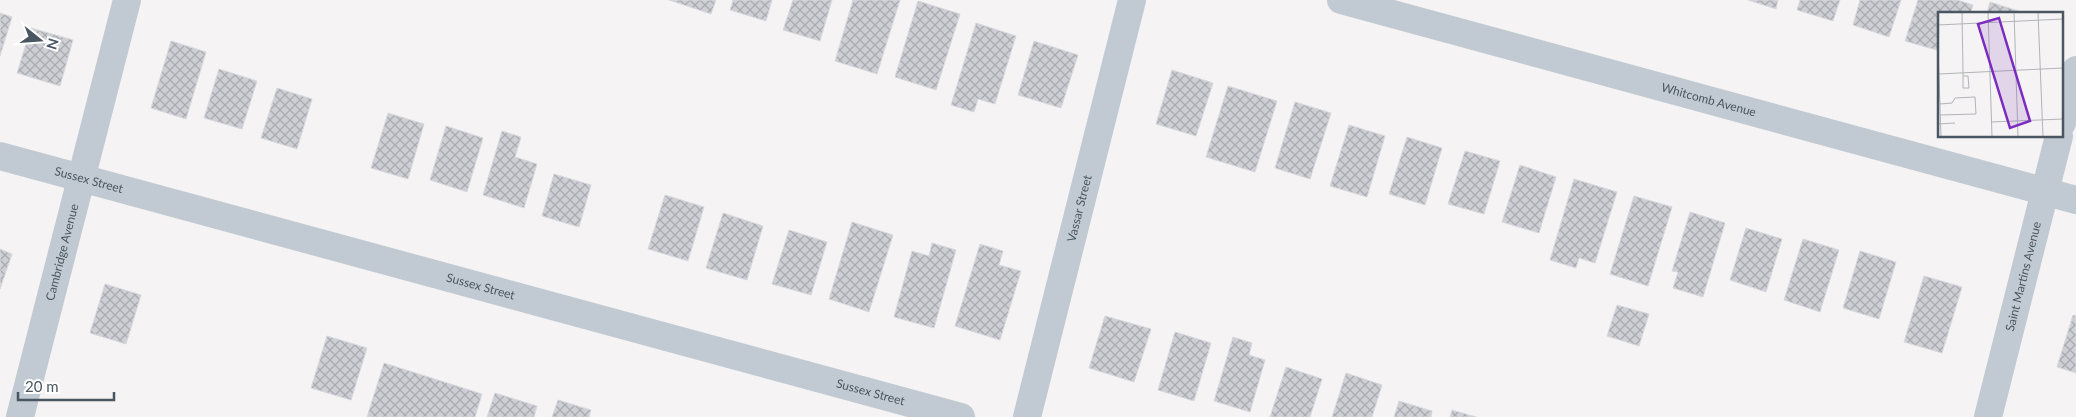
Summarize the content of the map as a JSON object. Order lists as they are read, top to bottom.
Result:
{
  "streets": {
    "street": [
      "Whitcomb Avenue",
      "Sussex Street",
      "Vassar Street",
      "Cambridge Avenue",
      "Saint Martins Avenue"
    ]
  },
  "crossings": [
    ["Whitcomb Avenue", "Saint Martins Avenue"],
    ["Sussex Street", "Cambridge Avenue"]
  ],
  "scale_bar": "20 m",
  "north": "right"
}
